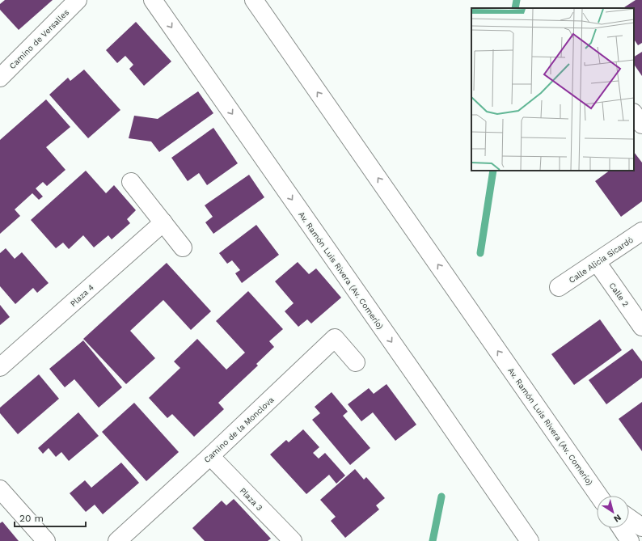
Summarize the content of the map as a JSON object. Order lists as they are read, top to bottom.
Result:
{
  "streets": {
    "main road": [
      "Camino de Versalles",
      "Calle Alicia Sicardó",
      "Av. Ramón Luis Rivera (Av. Comerío)",
      "Calle 2",
      "Plaza 4",
      "Camino de la Monclova",
      "Plaza 3"
    ]
  },
  "crossings": [
    ["Calle Alicia Sicardó", "Calle 2"],
    ["Camino de la Monclova", "Plaza 3"]
  ],
  "scale_bar": "20 m",
  "north": "bottom right"
}
